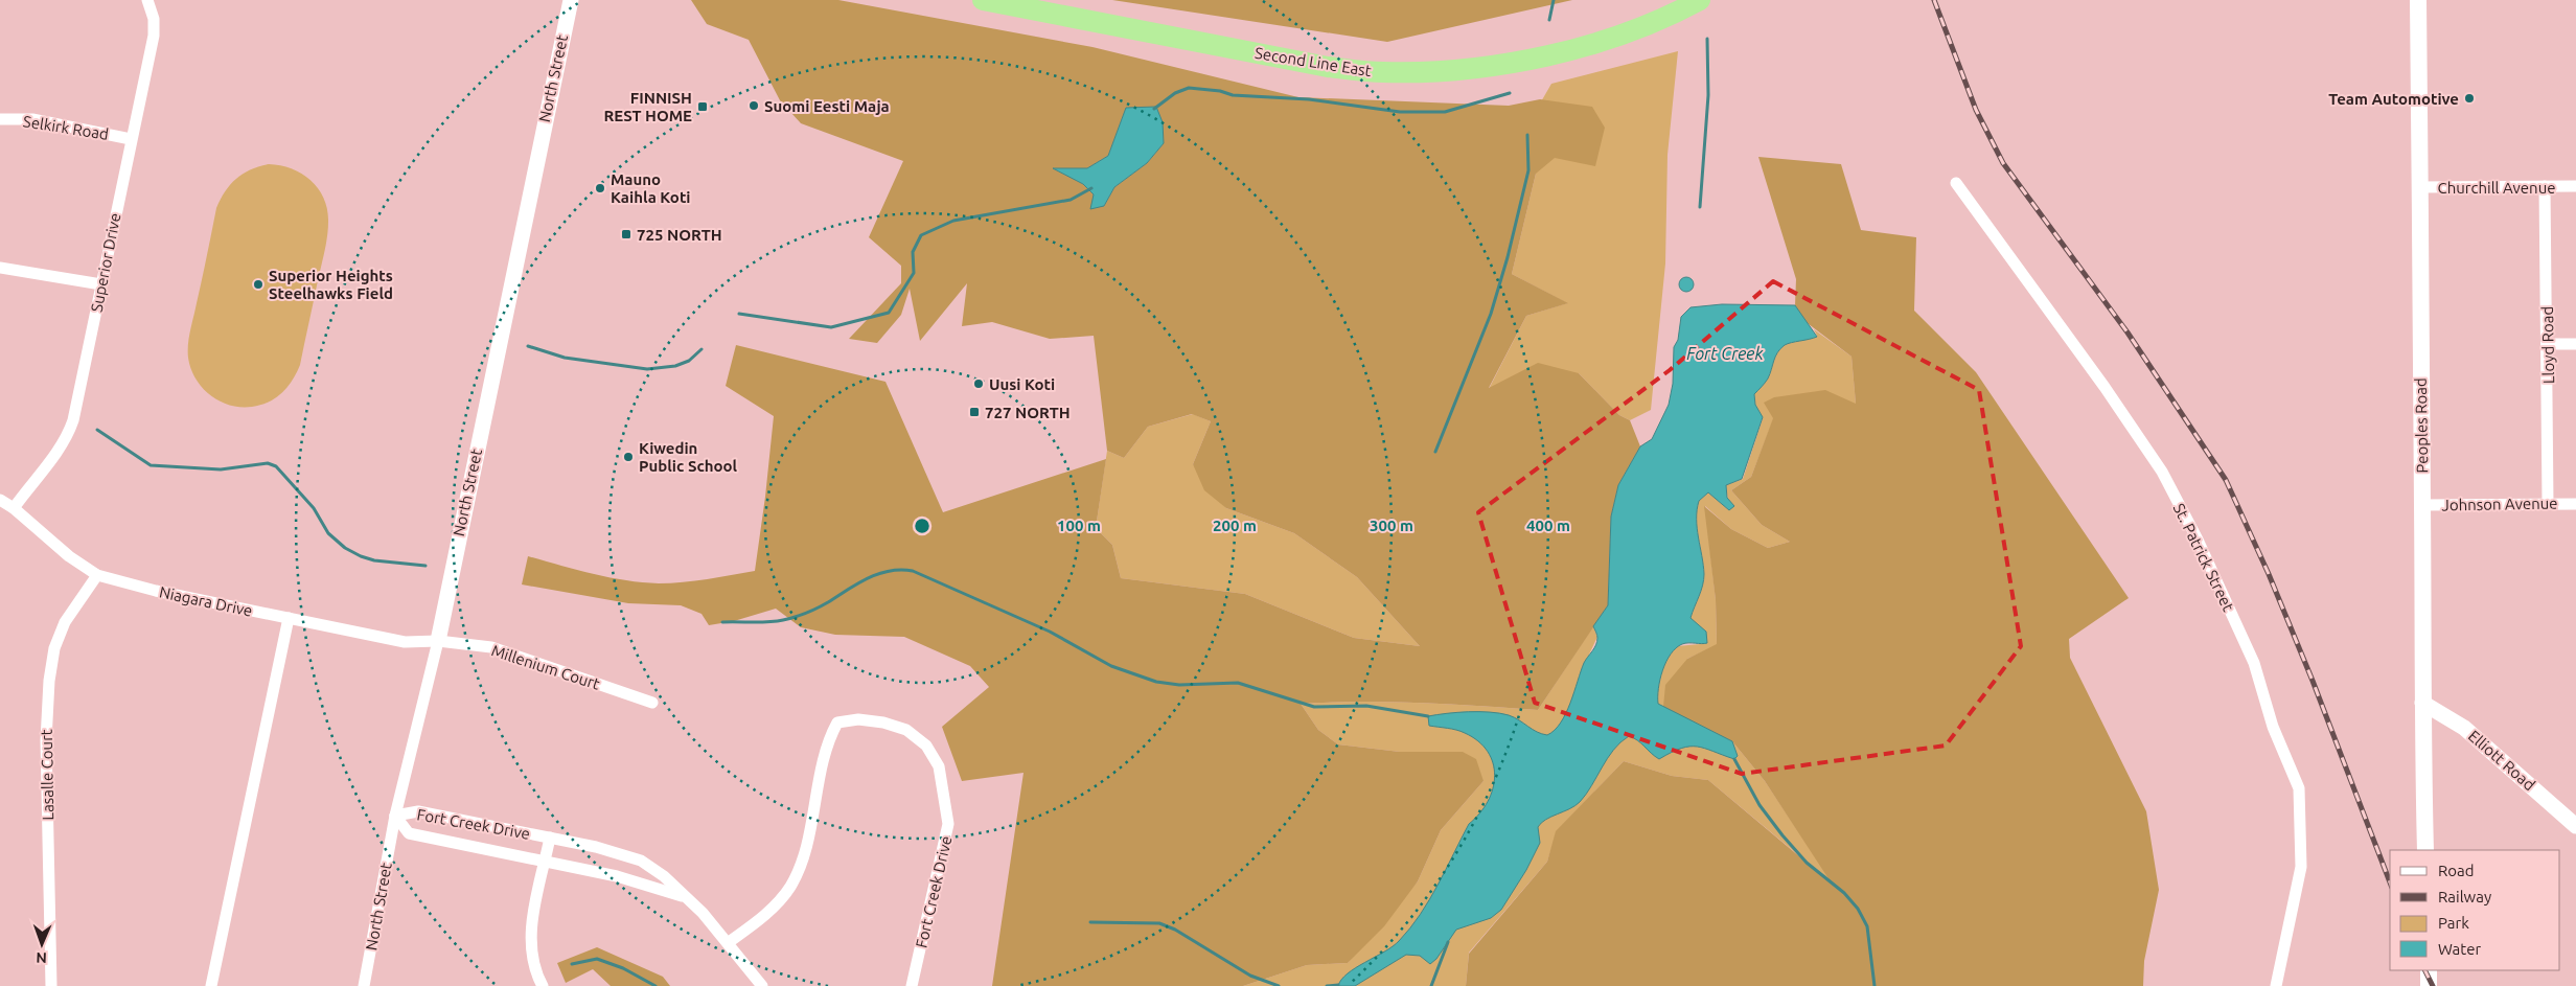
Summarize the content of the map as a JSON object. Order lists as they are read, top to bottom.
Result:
{
  "streets": {
    "highway": ["Second Line East"],
    "main road": ["Peoples Road"],
    "street": [
      "North Street",
      "Selkirk Road",
      "Churchill Avenue",
      "Superior Drive",
      "Lloyd Road",
      "Johnson Avenue",
      "St. Patrick Street",
      "Niagara Drive",
      "Millenium Court",
      "Elliott Road",
      "Lasalle Court",
      "Fort Creek Drive"
    ]
  },
  "crossings": [
    ["North Street", "Niagara Drive"],
    ["North Street", "Millenium Court"],
    ["North Street", "Fort Creek Drive"],
    ["Selkirk Road", "Superior Drive"],
    ["Churchill Avenue", "Lloyd Road"],
    ["Churchill Avenue", "Peoples Road"],
    ["Superior Drive", "Niagara Drive"],
    ["Lloyd Road", "Johnson Avenue"],
    ["Peoples Road", "Johnson Avenue"],
    ["Peoples Road", "Elliott Road"],
    ["Niagara Drive", "Millenium Court"],
    ["Niagara Drive", "Lasalle Court"]
  ],
  "water": ["Fort Creek"],
  "places": {
    "other": [
      "Team Automotive",
      "Suomi Eesti Maja",
      "Mauno Kaihla Koti",
      "Superior Heights Steelhawks Field",
      "Uusi Koti",
      "Kiwedin Public School"
    ],
    "transit": ["FINNISH REST HOME", "725 NORTH", "727 NORTH"]
  },
  "legend": [
    "Road",
    "Railway",
    "Park",
    "Water"
  ],
  "north": "bottom",
  "rings": [
    "100 m",
    "200 m",
    "300 m",
    "400 m"
  ]
}
